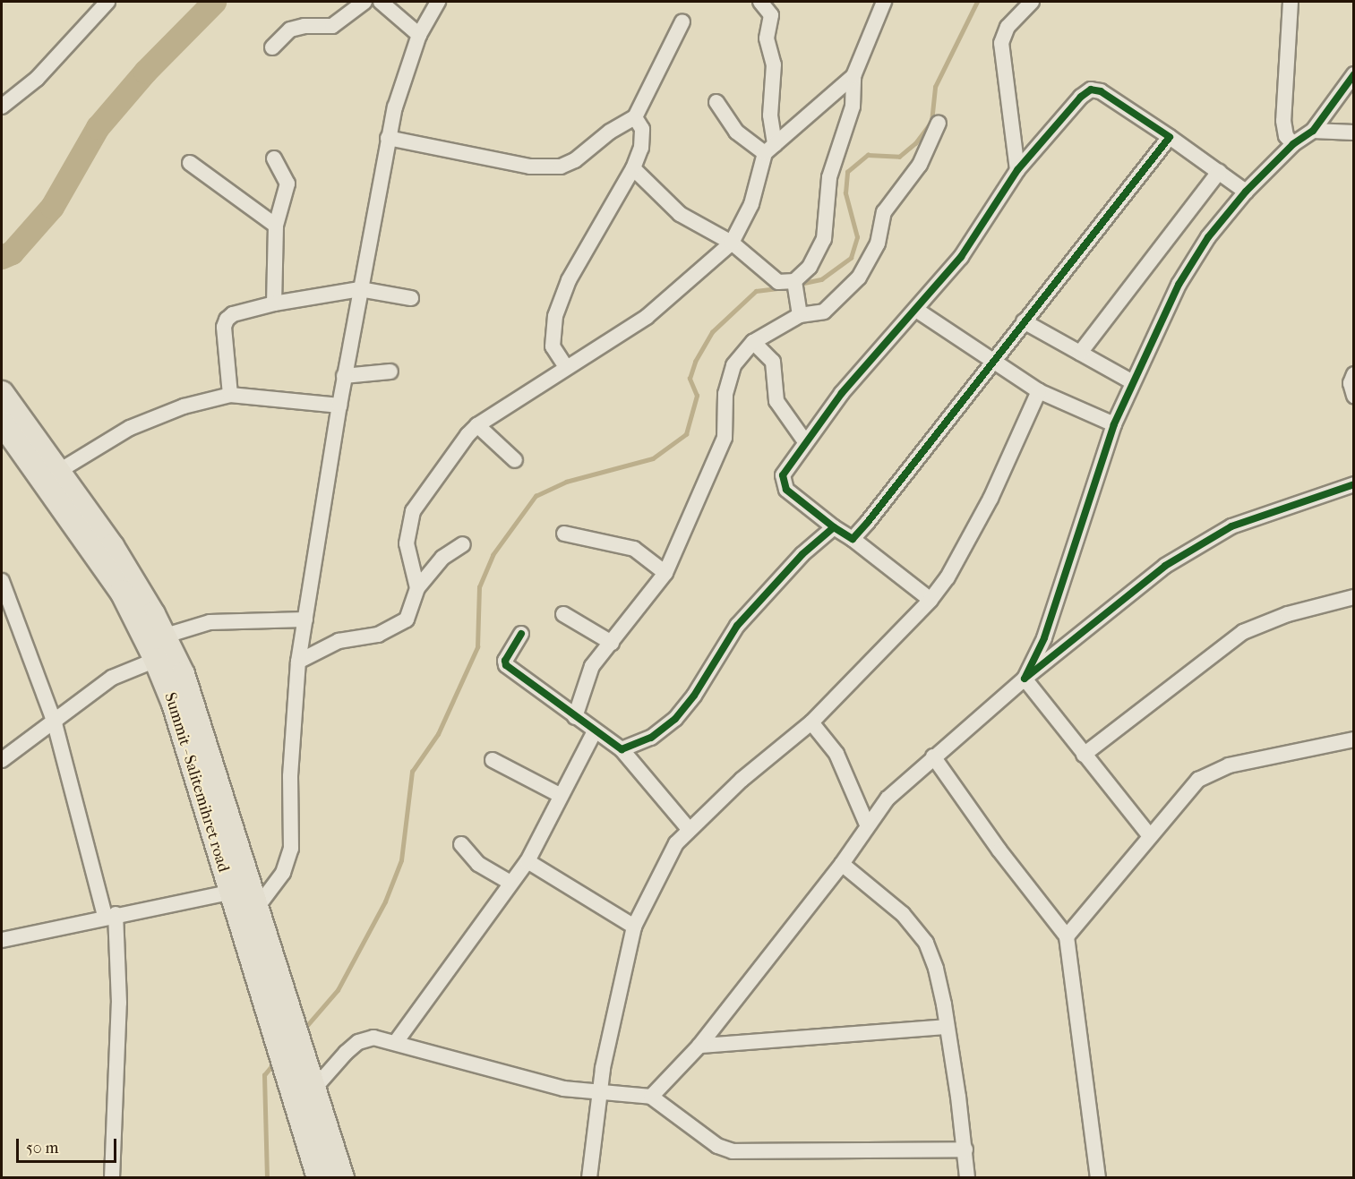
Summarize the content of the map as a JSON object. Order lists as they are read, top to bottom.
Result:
{
  "streets": {
    "main road": ["Summit - Salitemihret road"]
  },
  "scale_bar": "50 m"
}
